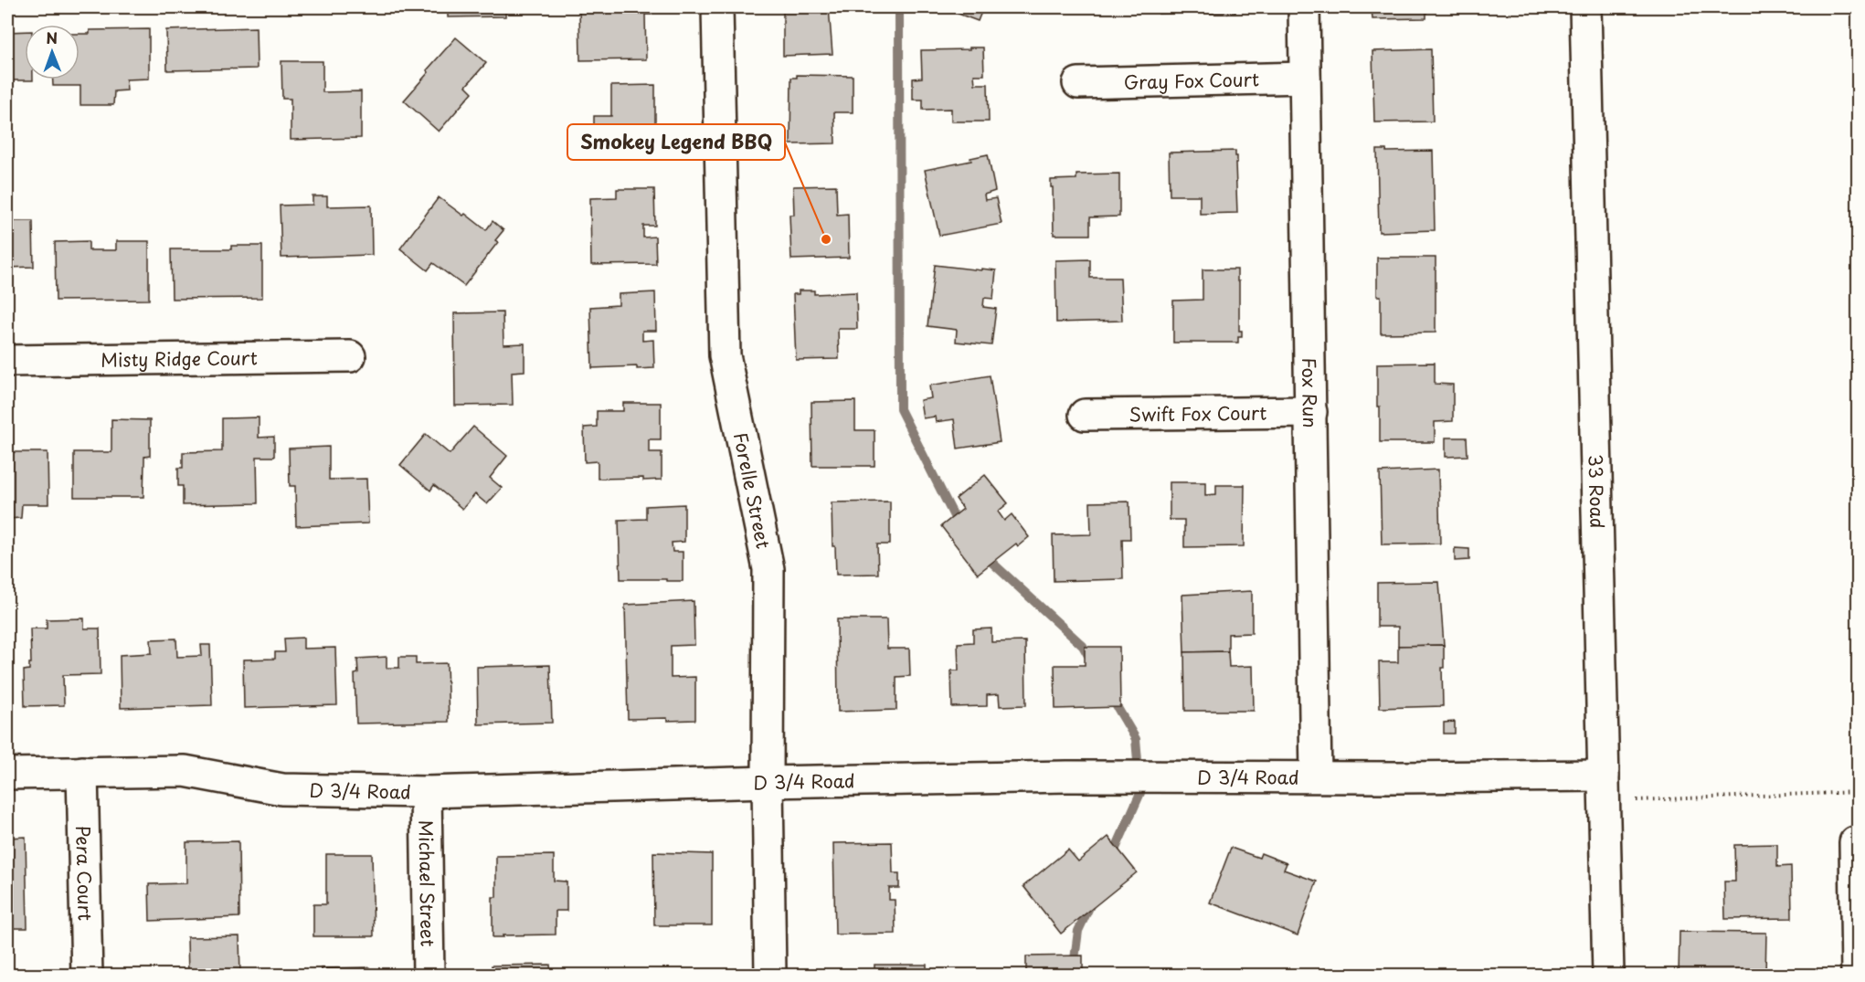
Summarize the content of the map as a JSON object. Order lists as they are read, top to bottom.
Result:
{
  "streets": {
    "street": [
      "Gray Fox Court",
      "Misty Ridge Court",
      "Fox Run",
      "Swift Fox Court",
      "Forelle Street",
      "33 Road",
      "D 3/4 Road",
      "Pera Court",
      "Michael Street"
    ]
  },
  "crossings": [
    ["Gray Fox Court", "Fox Run"],
    ["Fox Run", "Swift Fox Court"],
    ["Fox Run", "D 3/4 Road"],
    ["Forelle Street", "D 3/4 Road"],
    ["33 Road", "D 3/4 Road"],
    ["D 3/4 Road", "Pera Court"],
    ["D 3/4 Road", "Michael Street"]
  ],
  "places": ["Smokey Legend BBQ"],
  "north": "top"
}
